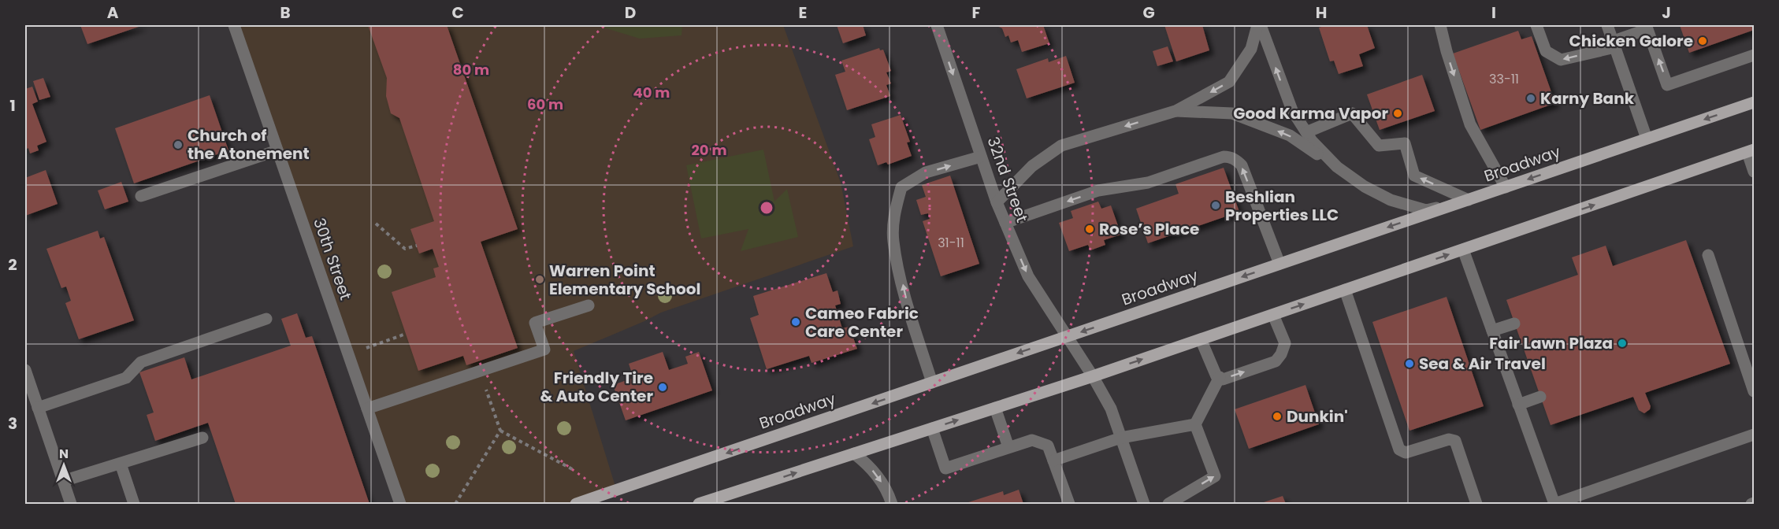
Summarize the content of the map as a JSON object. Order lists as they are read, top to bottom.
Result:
{
  "streets": {
    "main road": ["Broadway"],
    "street": ["32nd Street", "30th Street"]
  },
  "crossings": [
    ["Broadway", "32nd Street"]
  ],
  "one_way": ["32nd Street"],
  "places": [
    "Chicken Galore",
    "Karny Bank",
    "Good Karma Vapor",
    "Church of the Atonement",
    "Beshlian Properties LLC",
    "Rose’s Place",
    "Warren Point Elementary School",
    "Cameo Fabric Care Center",
    "Fair Lawn Plaza",
    "Sea & Air Travel",
    "Friendly Tire & Auto Center",
    "Dunkin'"
  ],
  "house_numbers": ["33-11", "31-11"],
  "north": "top",
  "grid": {
    "columns": [
      "A",
      "B",
      "C",
      "D",
      "E",
      "F",
      "G",
      "H",
      "I",
      "J"
    ],
    "rows": ["1", "2", "3"]
  },
  "rings": [
    "80 m",
    "40 m",
    "60 m",
    "20 m"
  ]
}
